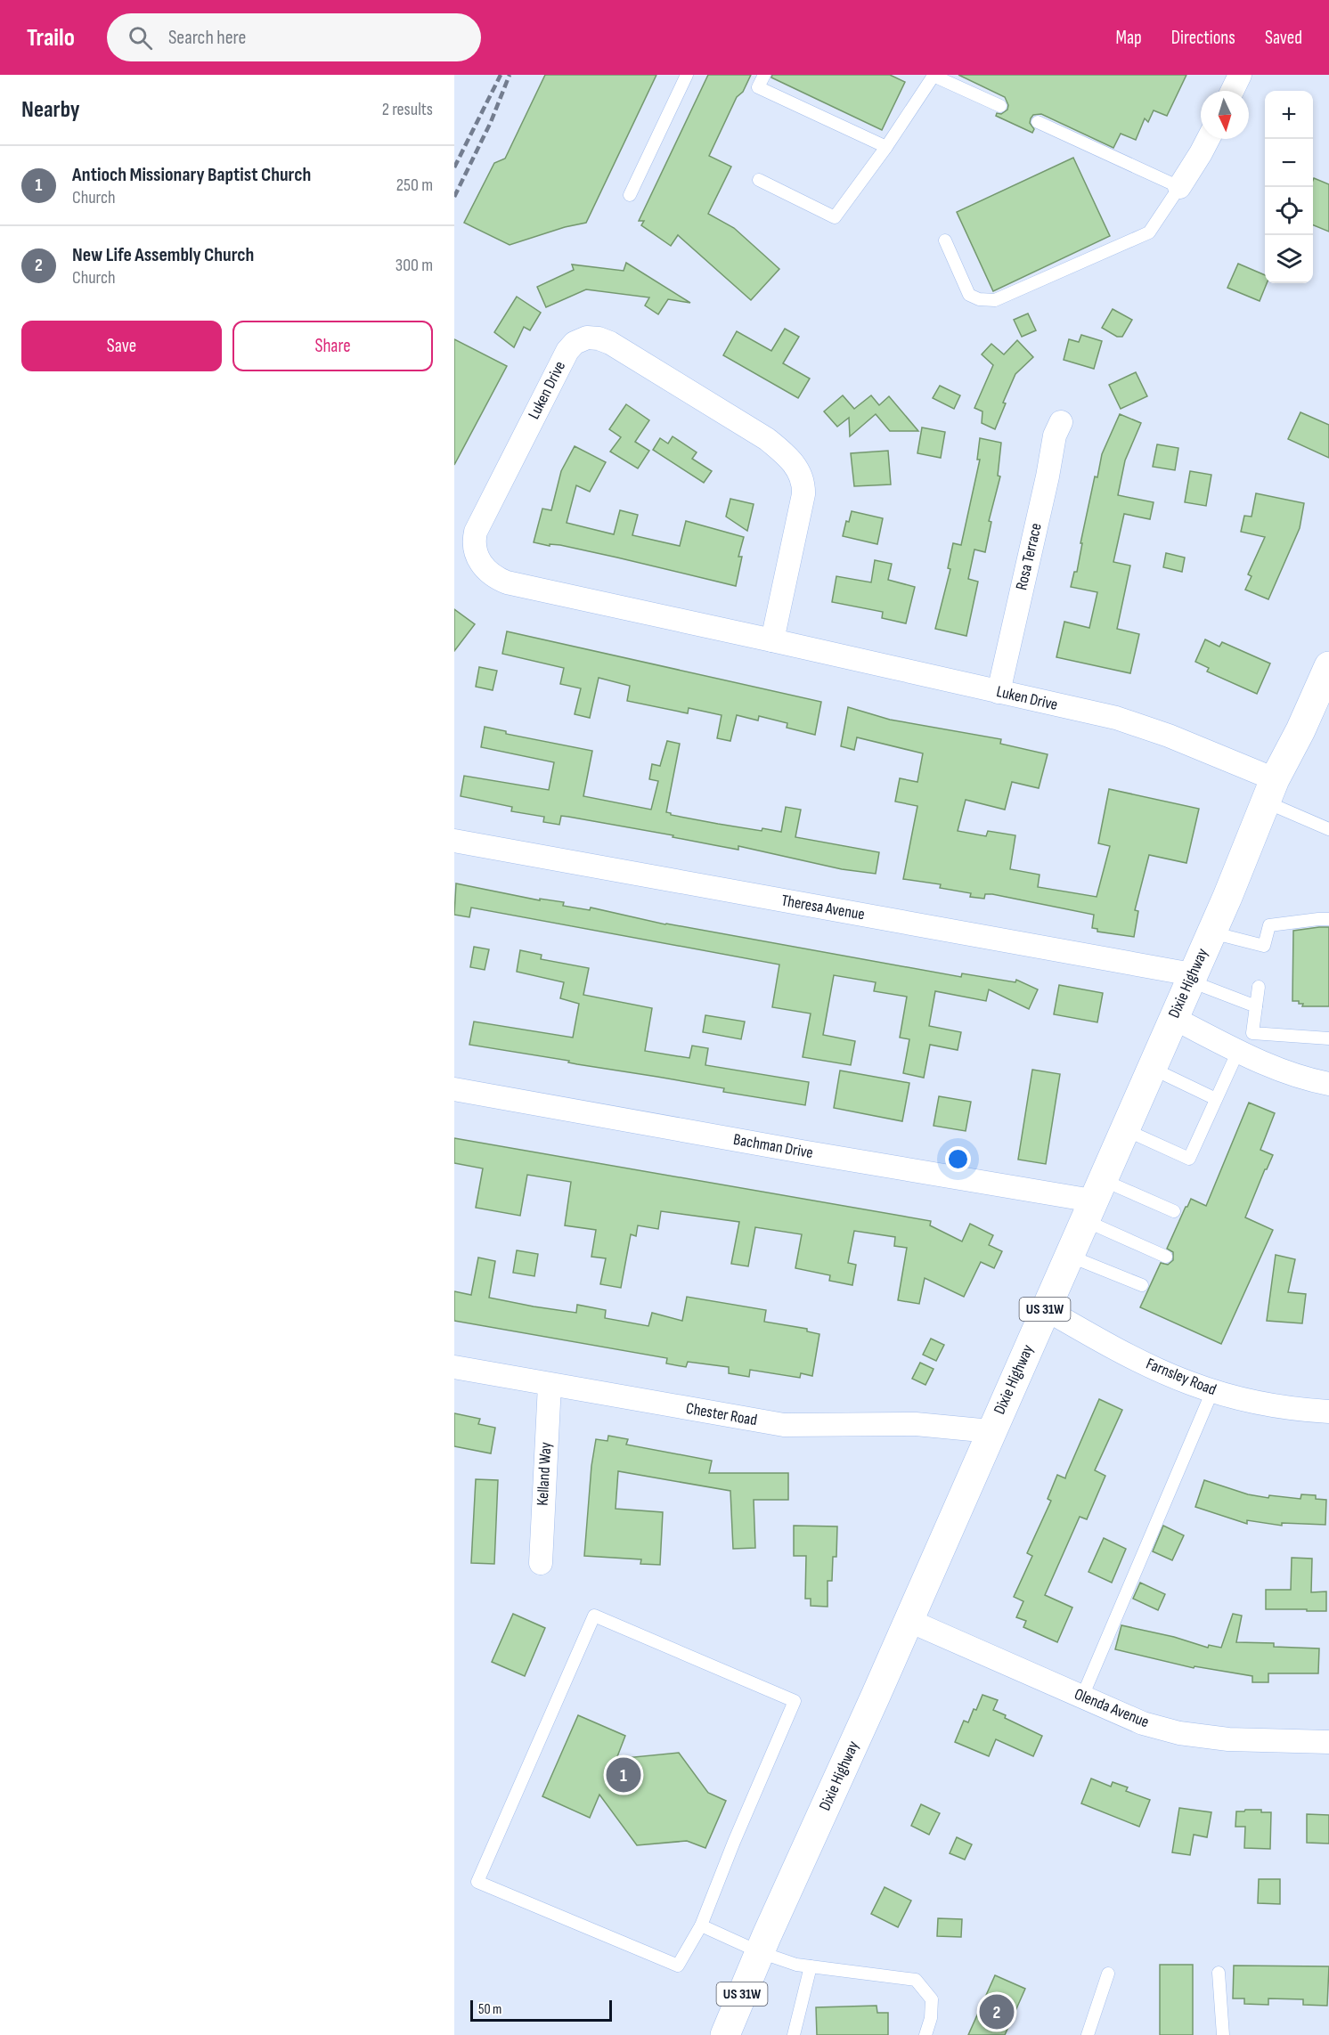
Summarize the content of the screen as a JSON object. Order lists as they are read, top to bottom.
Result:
{
  "streets": {
    "main road": ["Dixie Highway", "US 31W"],
    "street": [
      "Luken Drive",
      "Rosa Terrace",
      "Theresa Avenue",
      "Bachman Drive",
      "Farnsley Road",
      "Chester Road",
      "Kelland Way",
      "Olenda Avenue"
    ]
  },
  "crossings": [
    ["Luken Drive", "Rosa Terrace"],
    ["Luken Drive", "Dixie Highway"],
    ["Theresa Avenue", "Dixie Highway"],
    ["Dixie Highway", "Bachman Drive"],
    ["Dixie Highway", "Farnsley Road"],
    ["Dixie Highway", "Chester Road"],
    ["Dixie Highway", "Olenda Avenue"],
    ["Chester Road", "Kelland Way"]
  ],
  "scale_bar": "50 m",
  "north": "bottom",
  "page": {
    "header": "Trailo",
    "search": "Search here",
    "nav": ["Map", "Directions", "Saved"],
    "heading": ["Nearby", "2 results"],
    "map_buttons": ["+", "−"],
    "list": [
      {
        "mark": "1",
        "name": "Antioch Missionary Baptist Church",
        "note": "Church",
        "value": "250 m"
      },
      {
        "mark": "2",
        "name": "New Life Assembly Church",
        "note": "Church",
        "value": "300 m"
      }
    ],
    "buttons": ["Save", "Share"],
    "pins": ["1", "2"],
    "scale": "50 m"
  }
}
